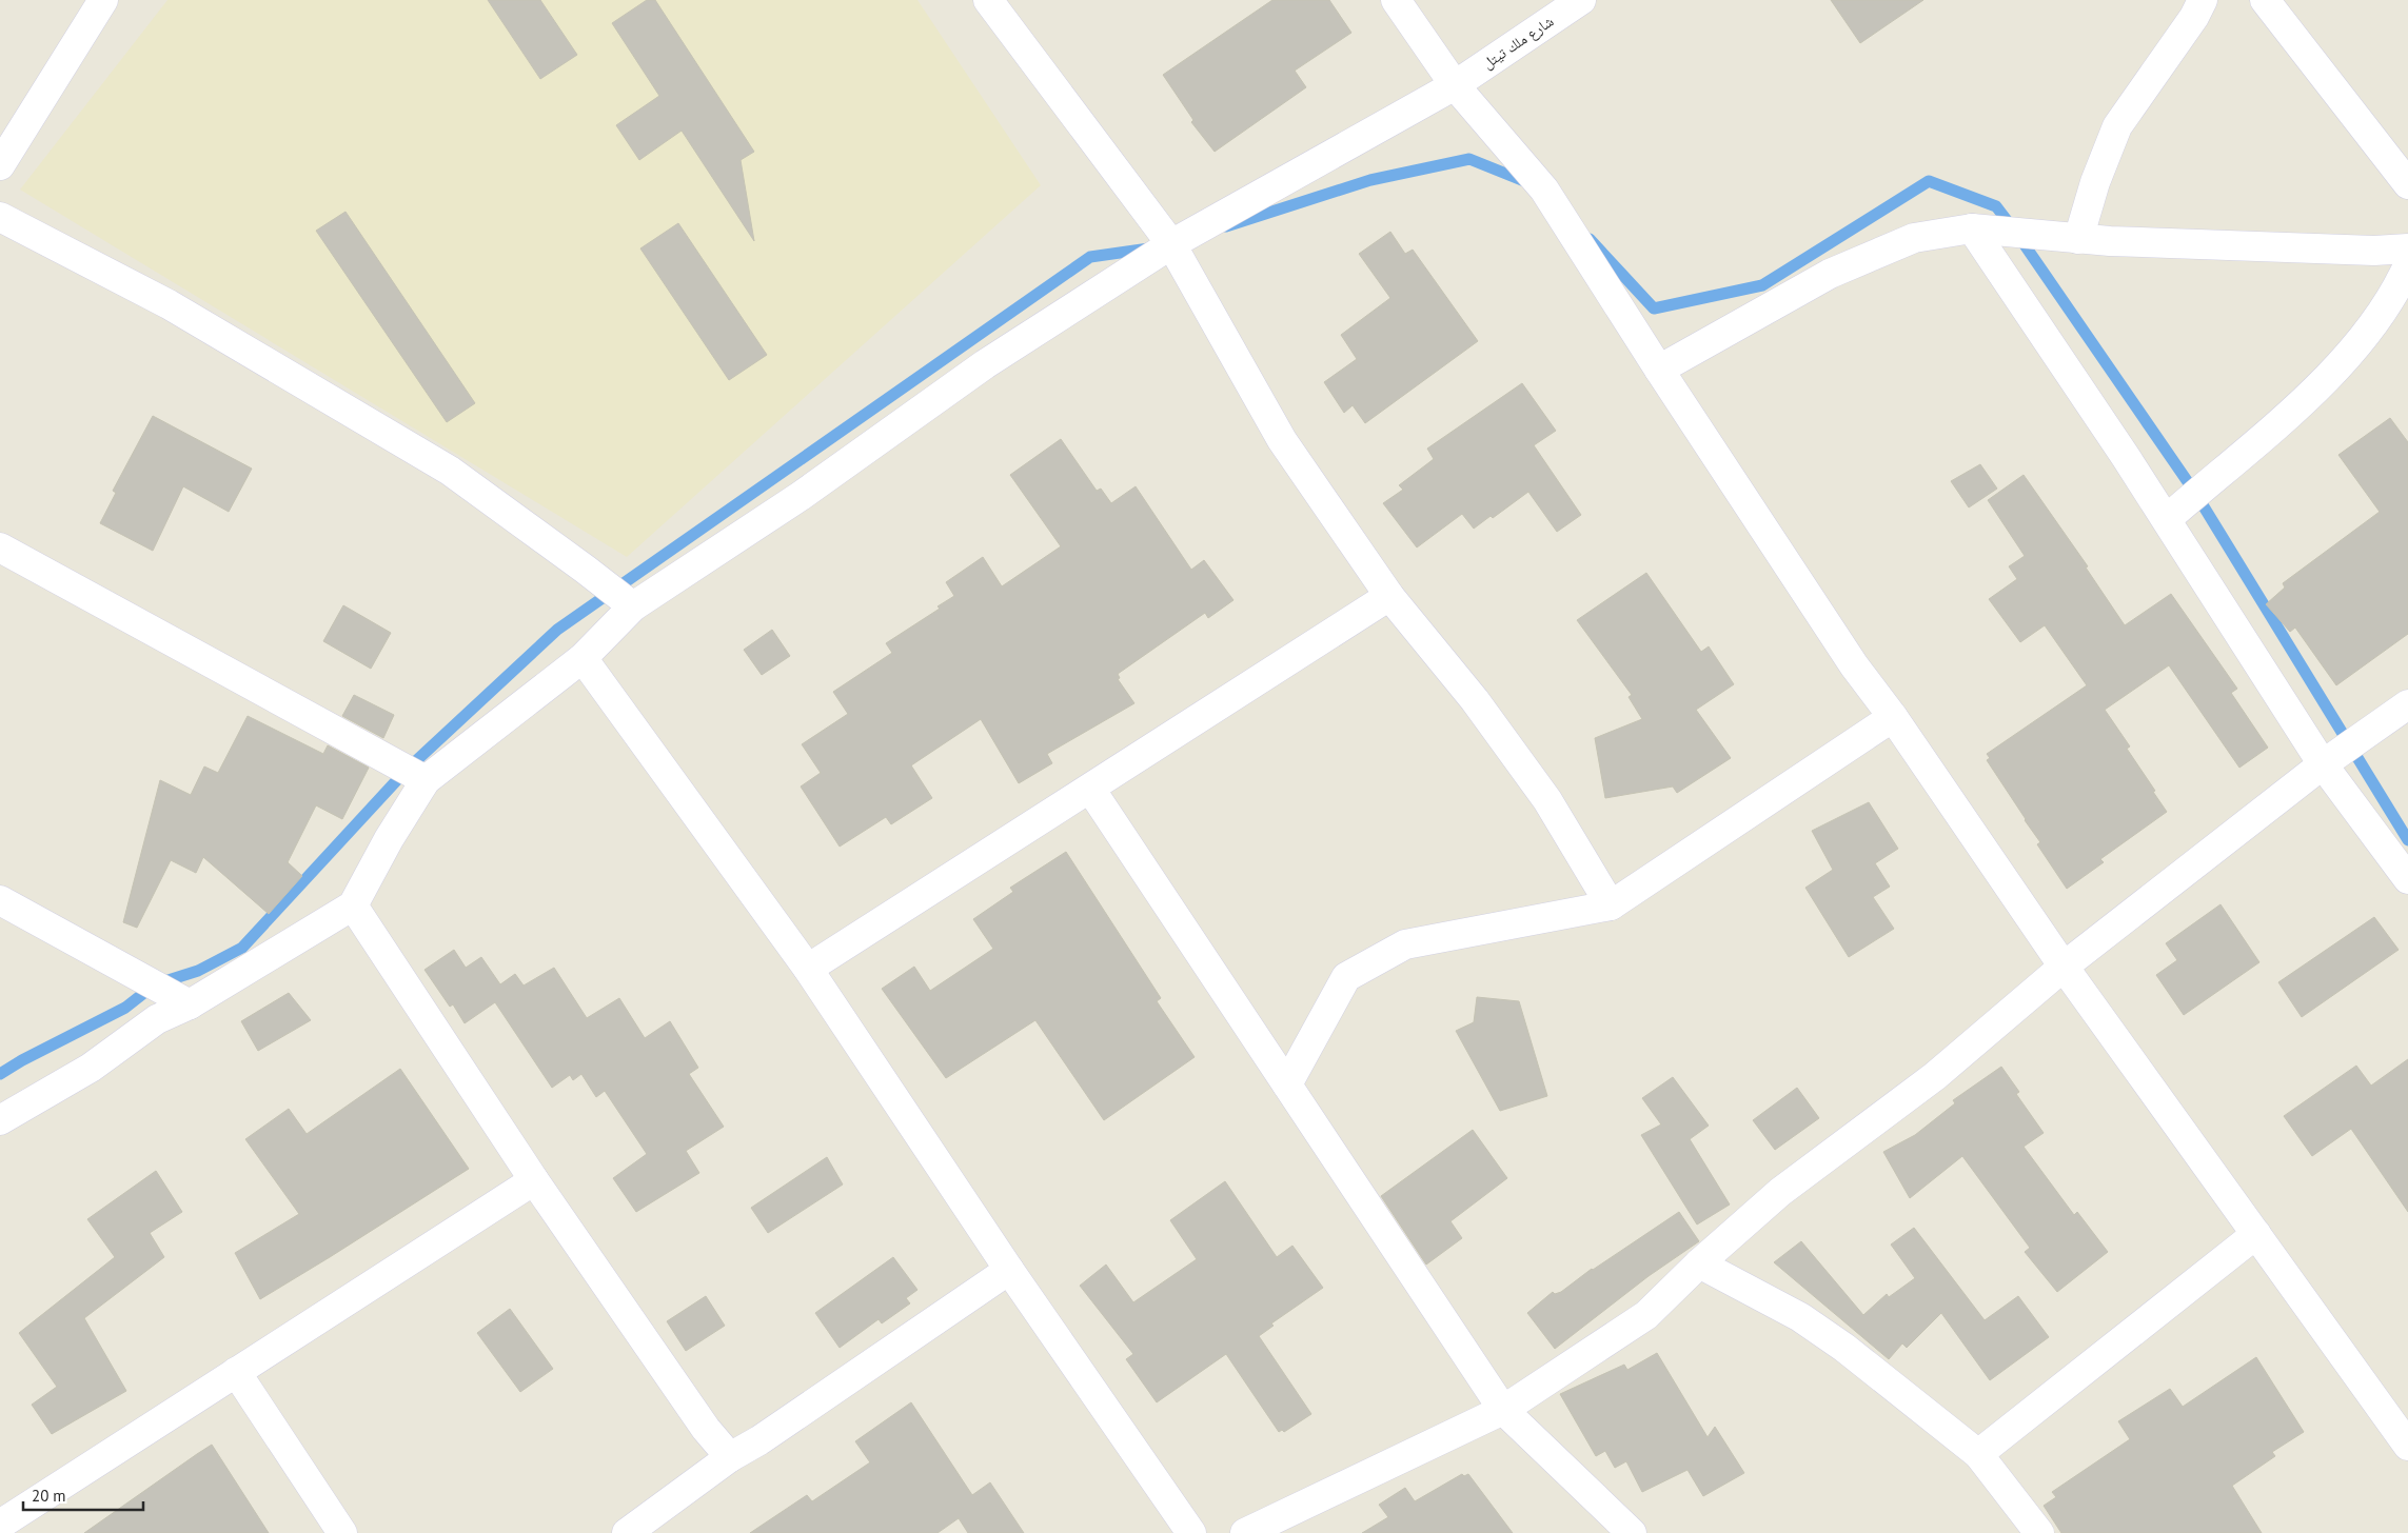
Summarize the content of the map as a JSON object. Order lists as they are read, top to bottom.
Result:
{
  "streets": {
    "street": ["شارع ملك تيتل"]
  },
  "scale_bar": "20 m"
}
